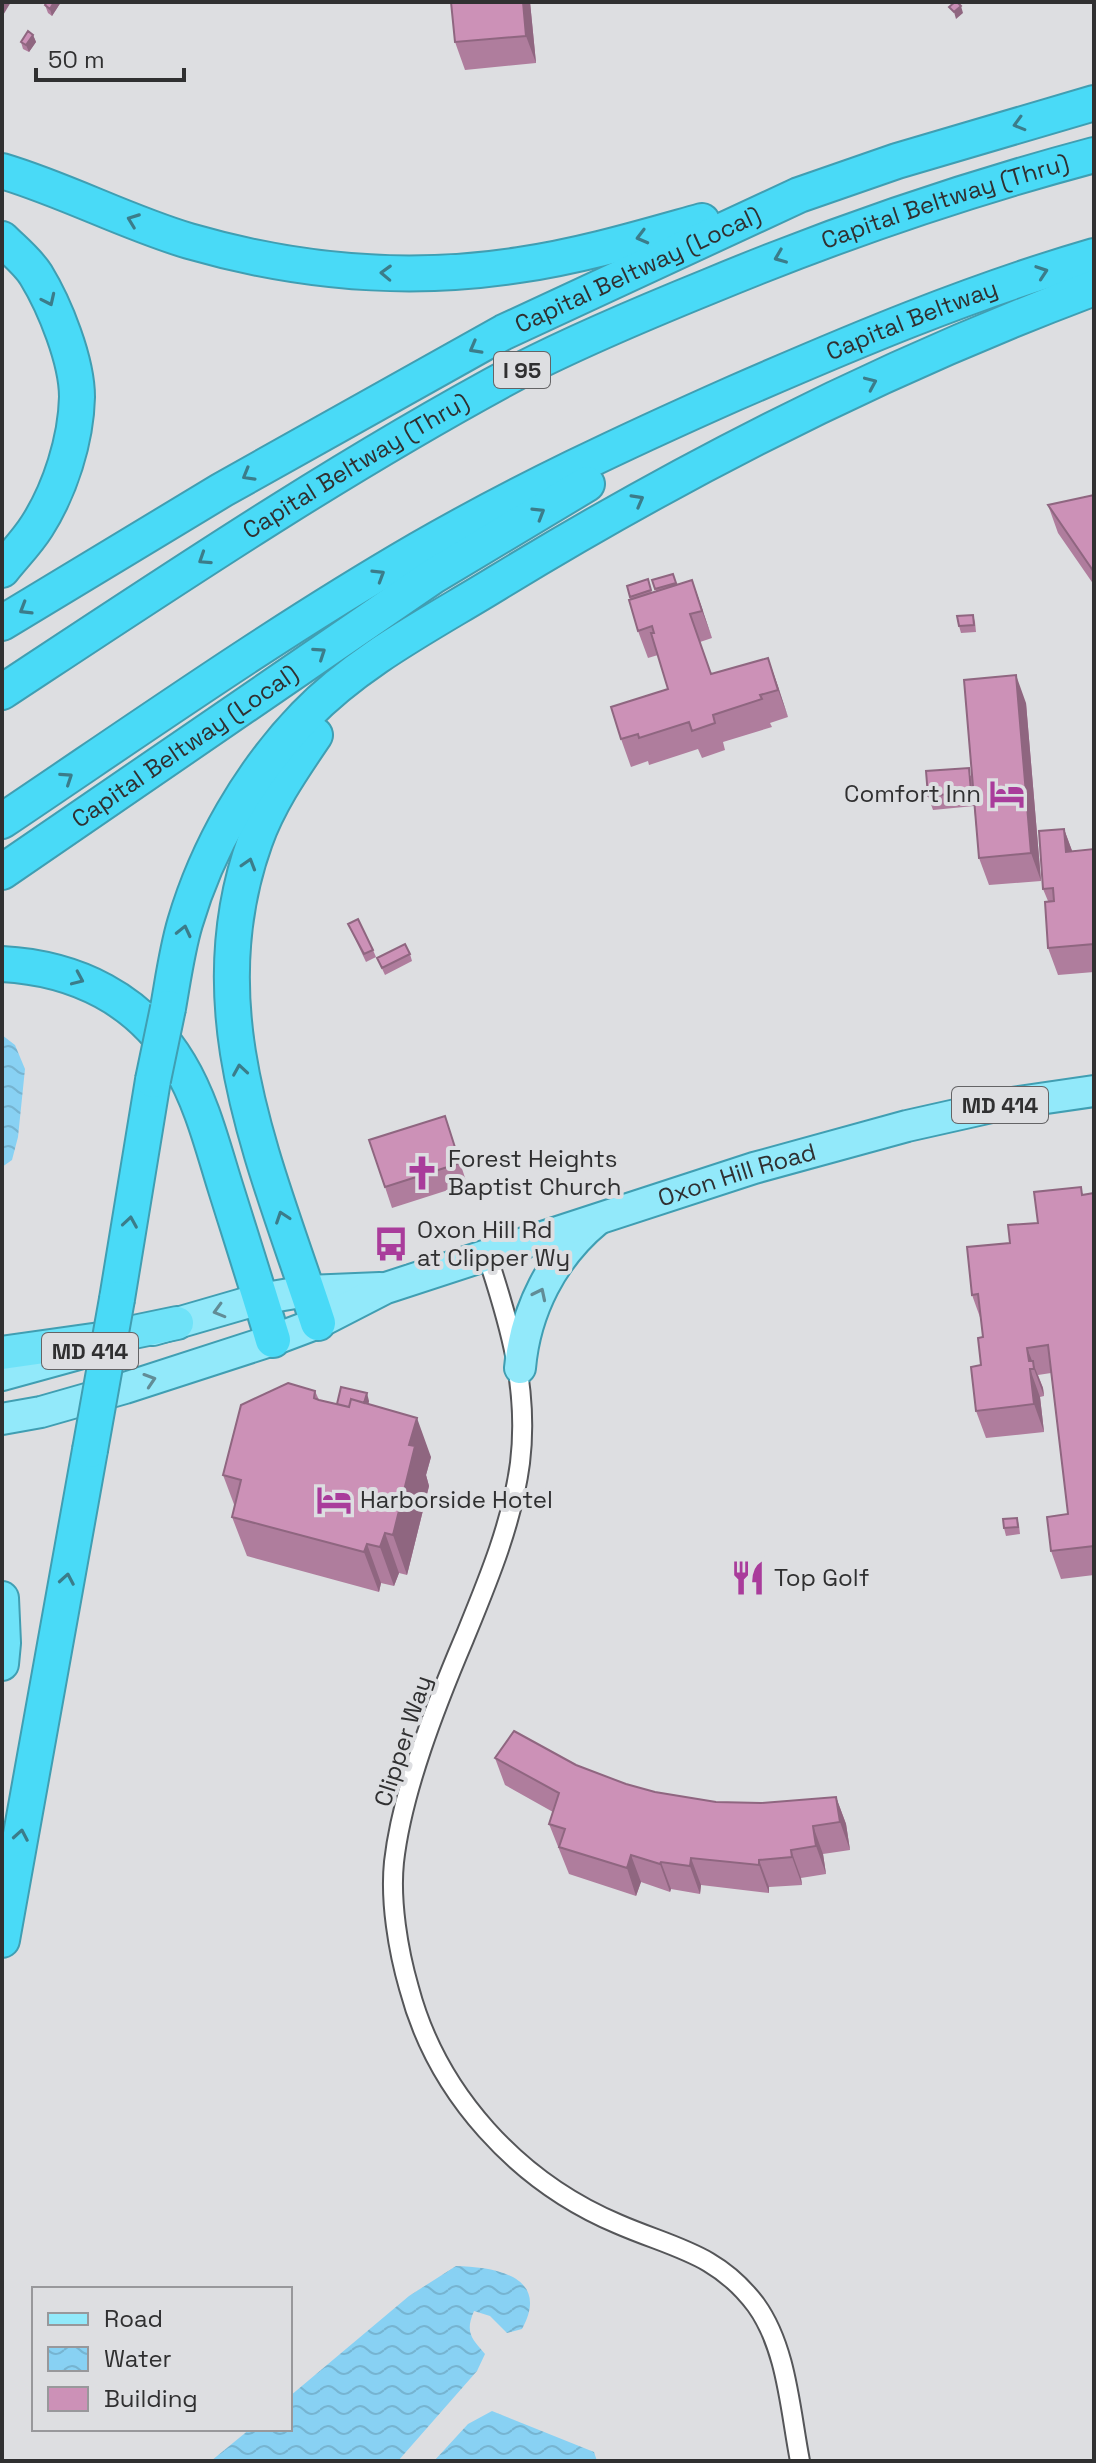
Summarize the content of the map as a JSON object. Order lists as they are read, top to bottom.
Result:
{
  "streets": {
    "highway": [
      "Capital Beltway (Thru)",
      "Capital Beltway (Local)",
      "Capital Beltway",
      "I 95"
    ],
    "main road": ["MD 414", "Oxon Hill Road"],
    "street": ["Clipper Way"]
  },
  "crossings": [
    ["Capital Beltway (Local)", "Capital Beltway"],
    ["Oxon Hill Road", "Clipper Way"]
  ],
  "places": {
    "hotel": ["Comfort Inn", "Harborside Hotel"],
    "church": ["Forest Heights Baptist Church"],
    "bus stop": ["Oxon Hill Rd at Clipper Wy"],
    "restaurant": ["Top Golf"]
  },
  "legend": ["Road", "Water", "Building"],
  "scale_bar": "50 m"
}
